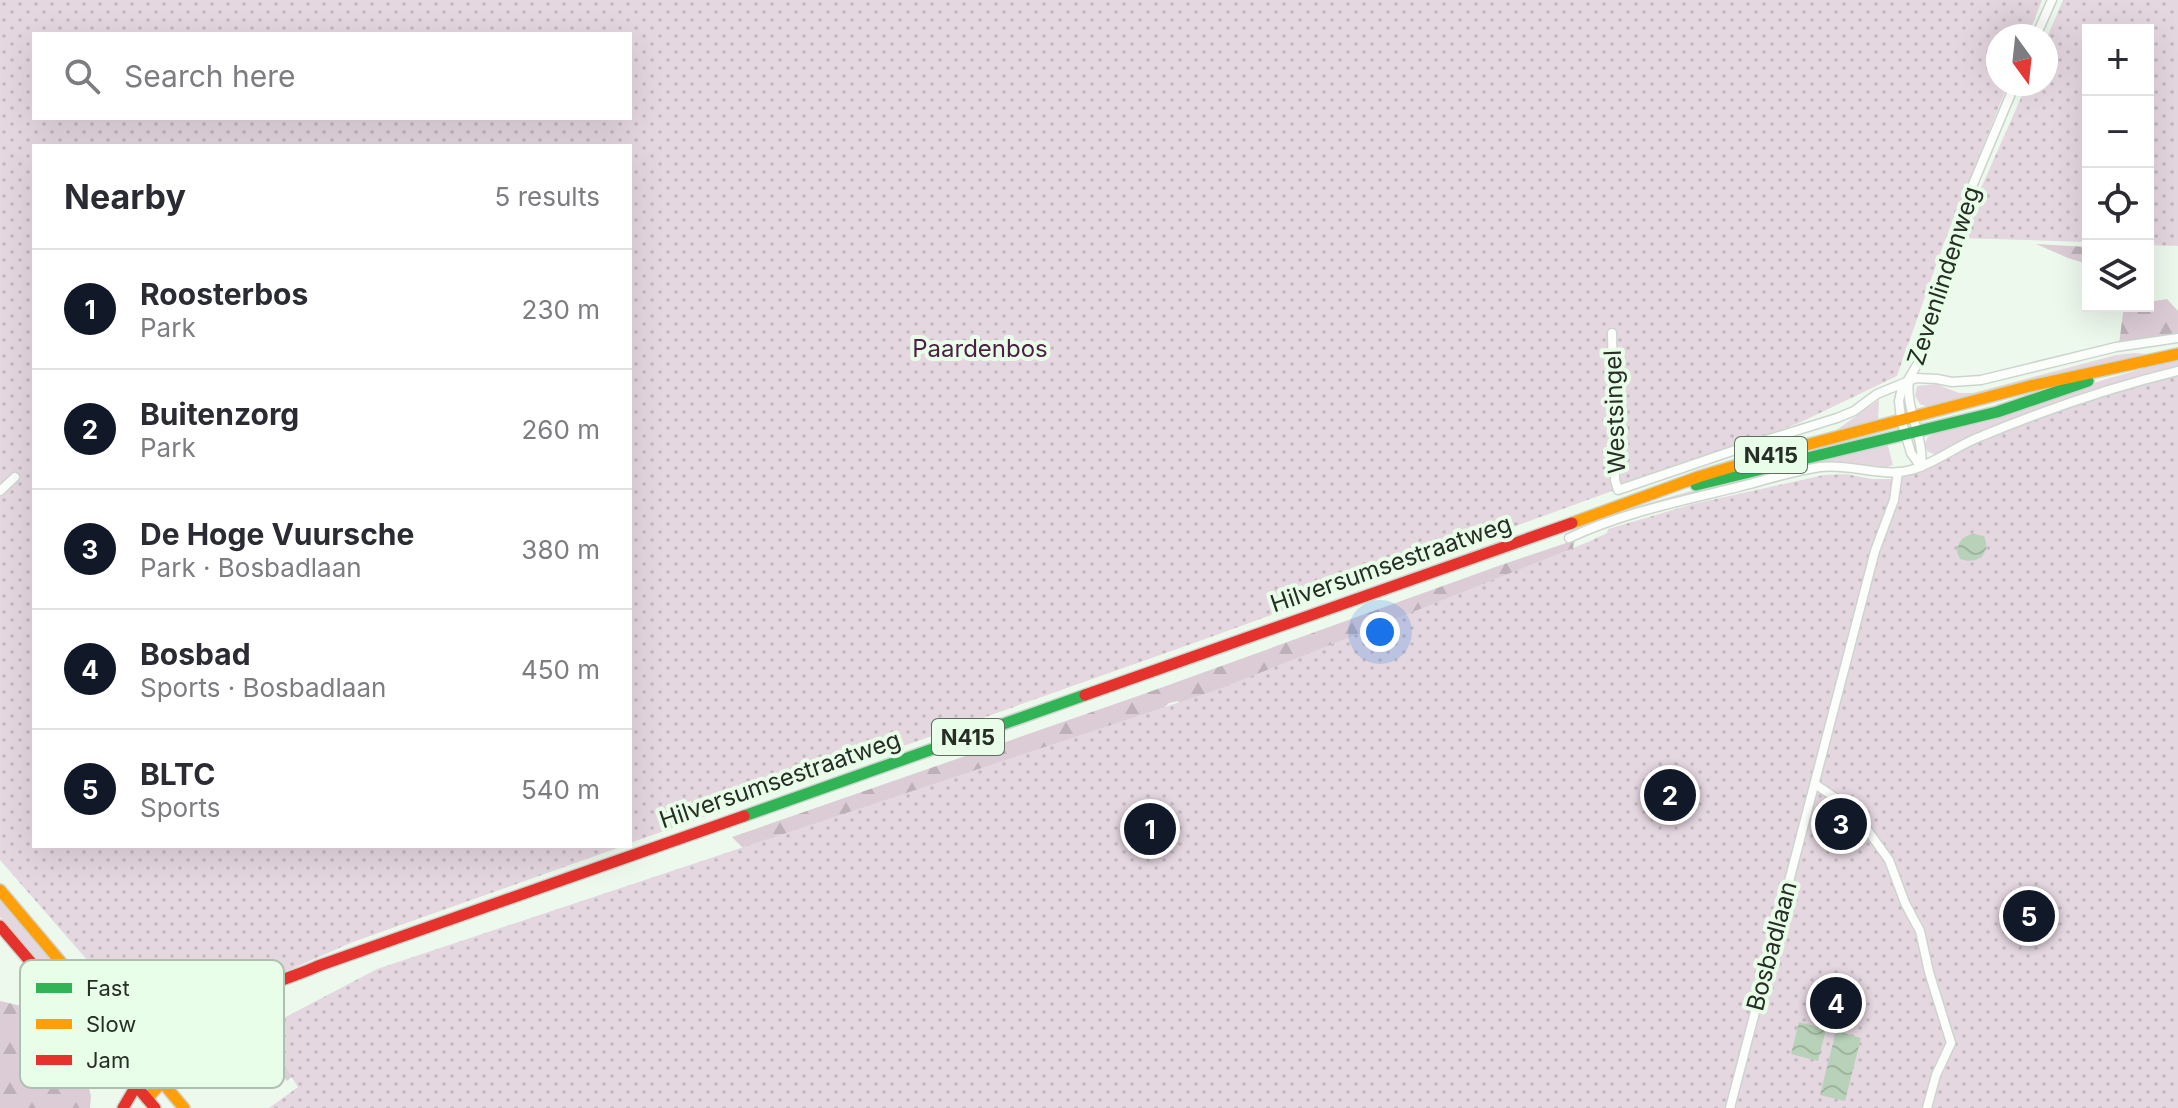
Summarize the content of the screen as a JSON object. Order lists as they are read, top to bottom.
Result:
{
  "streets": {
    "main road": ["N415", "Hilversumsestraatweg"],
    "street": ["Zevenlindenweg", "Westsingel", "Bosbadlaan"]
  },
  "crossings": [
    ["Zevenlindenweg", "Westsingel"],
    ["Zevenlindenweg", "Hilversumsestraatweg"]
  ],
  "parks": ["Paardenbos"],
  "legend": ["Fast", "Slow", "Jam"],
  "north": "bottom",
  "page": {
    "map_buttons": ["+", "−"],
    "search": "Search here",
    "heading": ["Nearby", "5 results"],
    "list": [
      {
        "mark": "1",
        "name": "Roosterbos",
        "note": "Park",
        "value": "230 m"
      },
      {
        "mark": "2",
        "name": "Buitenzorg",
        "note": "Park",
        "value": "260 m"
      },
      {
        "mark": "3",
        "name": "De Hoge Vuursche",
        "note": "Park · Bosbadlaan",
        "value": "380 m"
      },
      {
        "mark": "4",
        "name": "Bosbad",
        "note": "Sports · Bosbadlaan",
        "value": "450 m"
      },
      {
        "mark": "5",
        "name": "BLTC",
        "note": "Sports",
        "value": "540 m"
      }
    ],
    "pins": [
      "2",
      "3",
      "1",
      "5",
      "4"
    ]
  }
}
